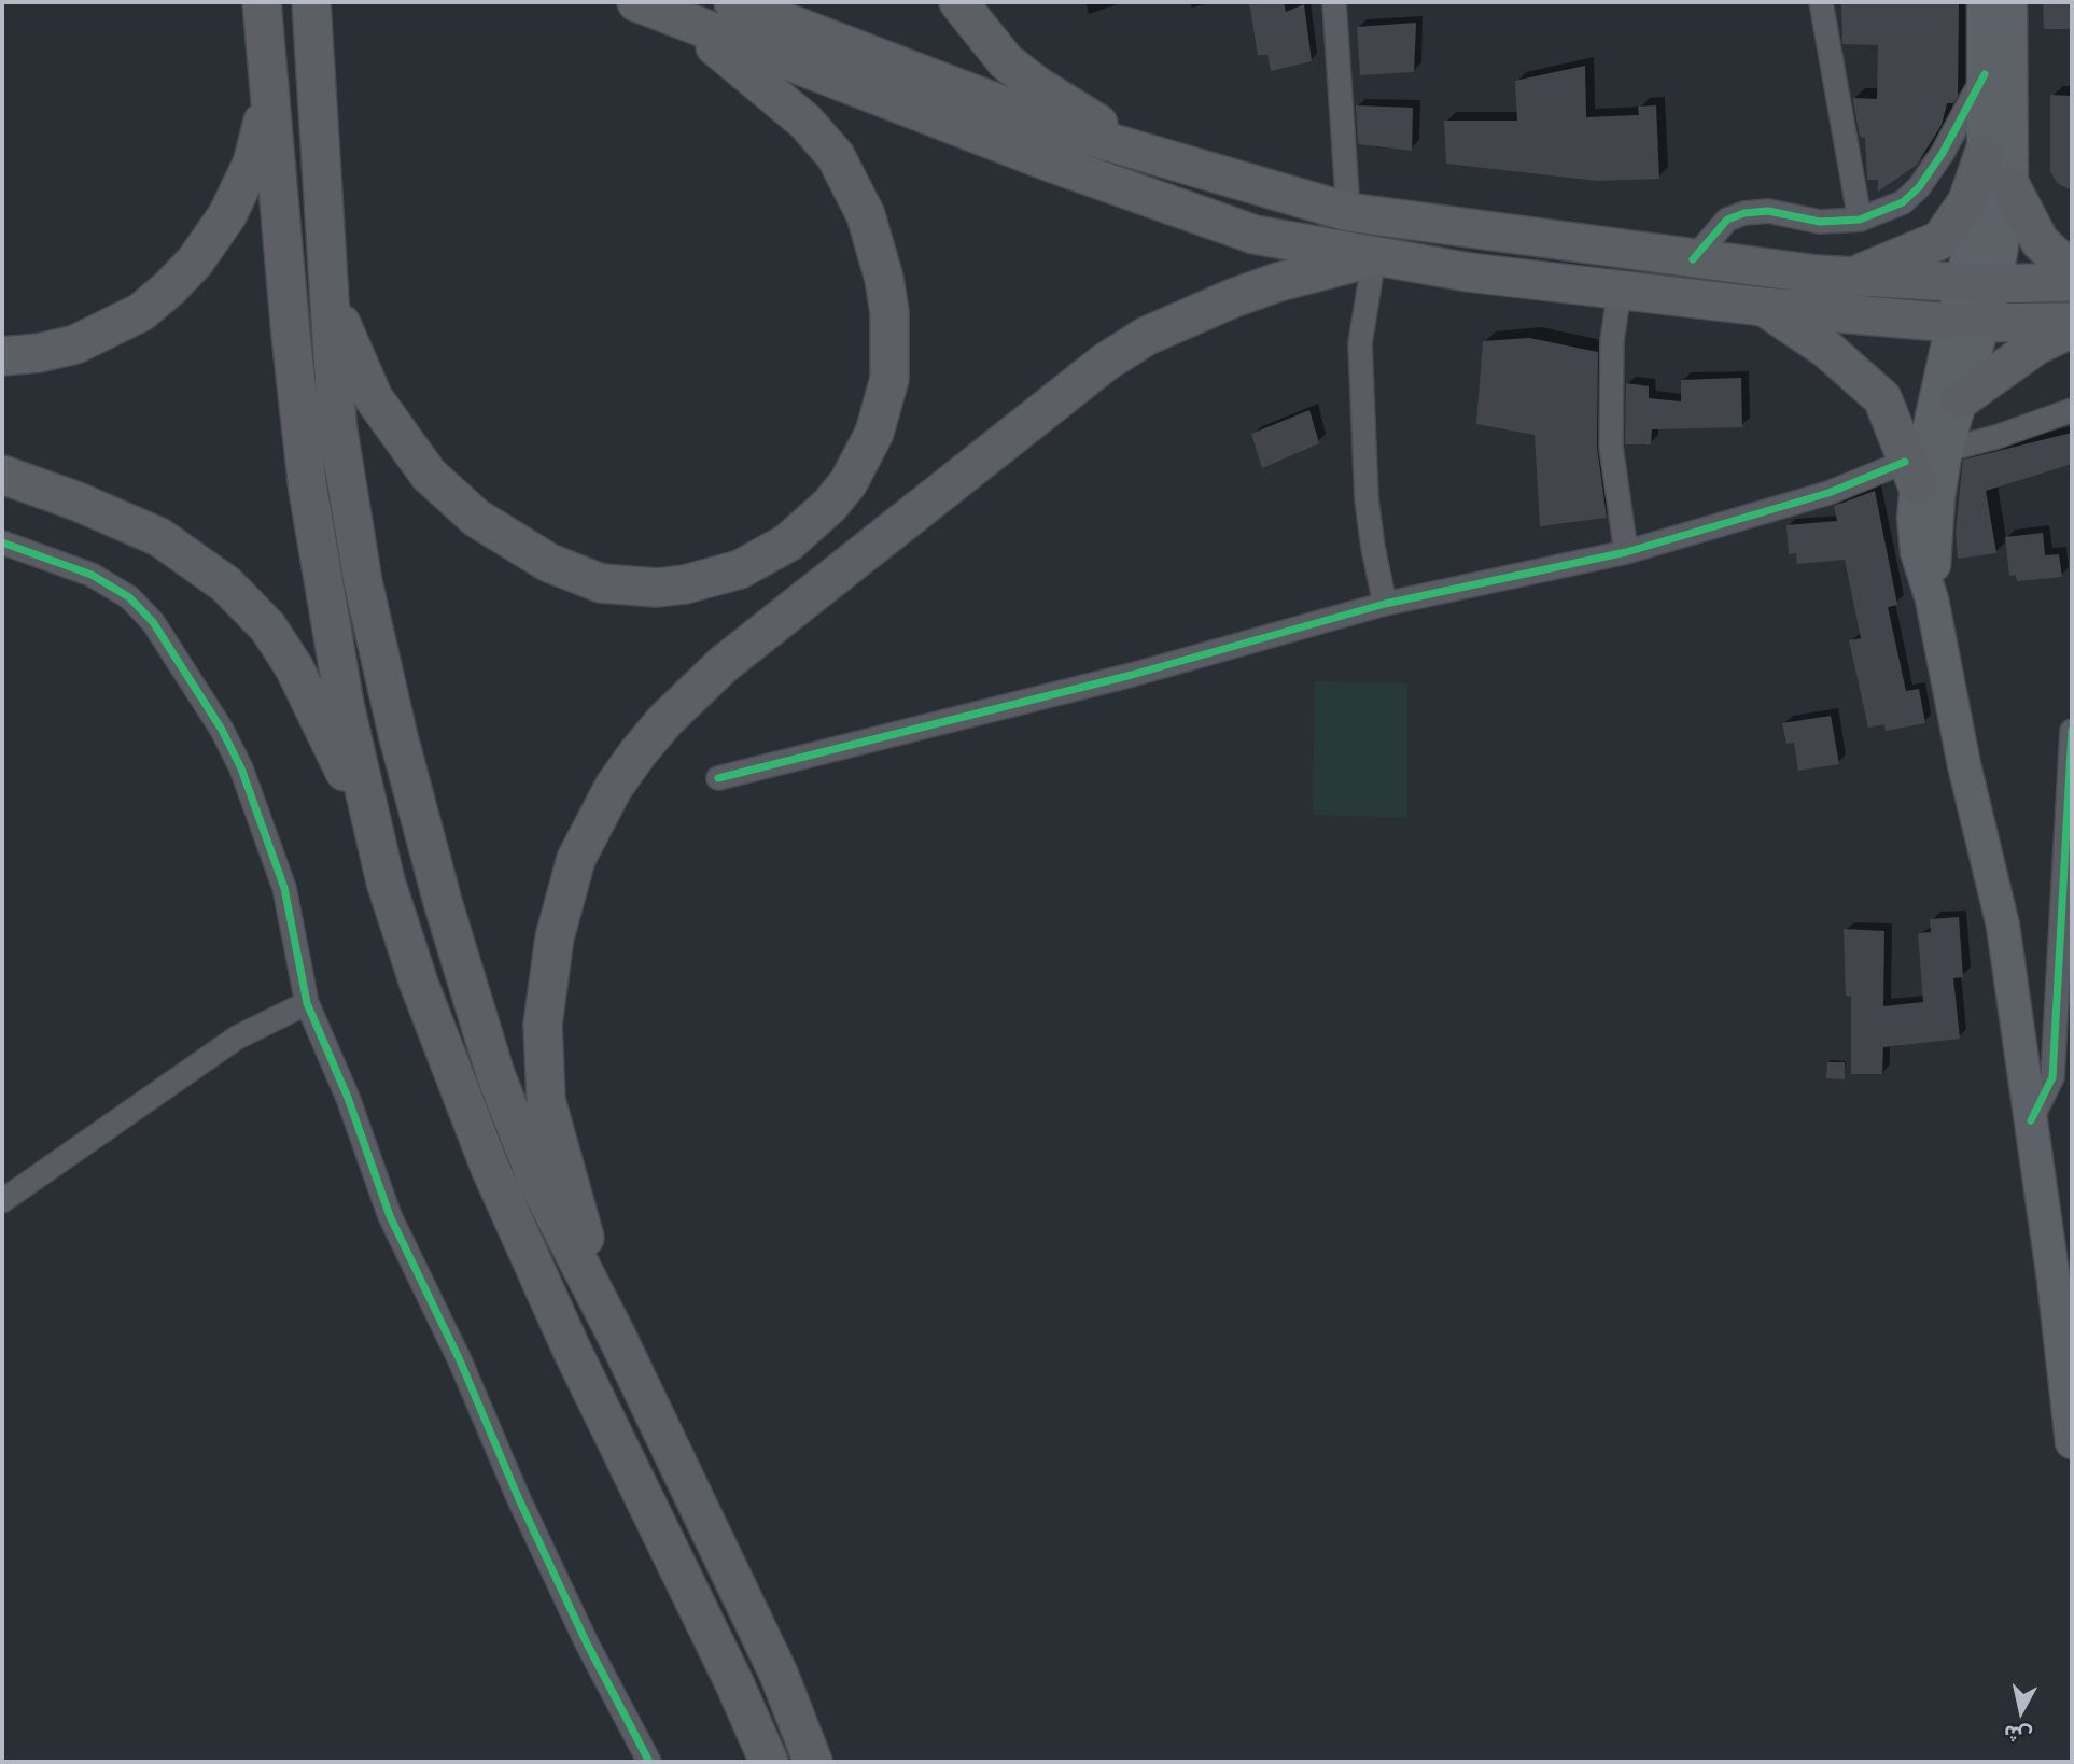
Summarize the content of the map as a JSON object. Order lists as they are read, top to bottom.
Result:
{
  "north": "bottom"
}
